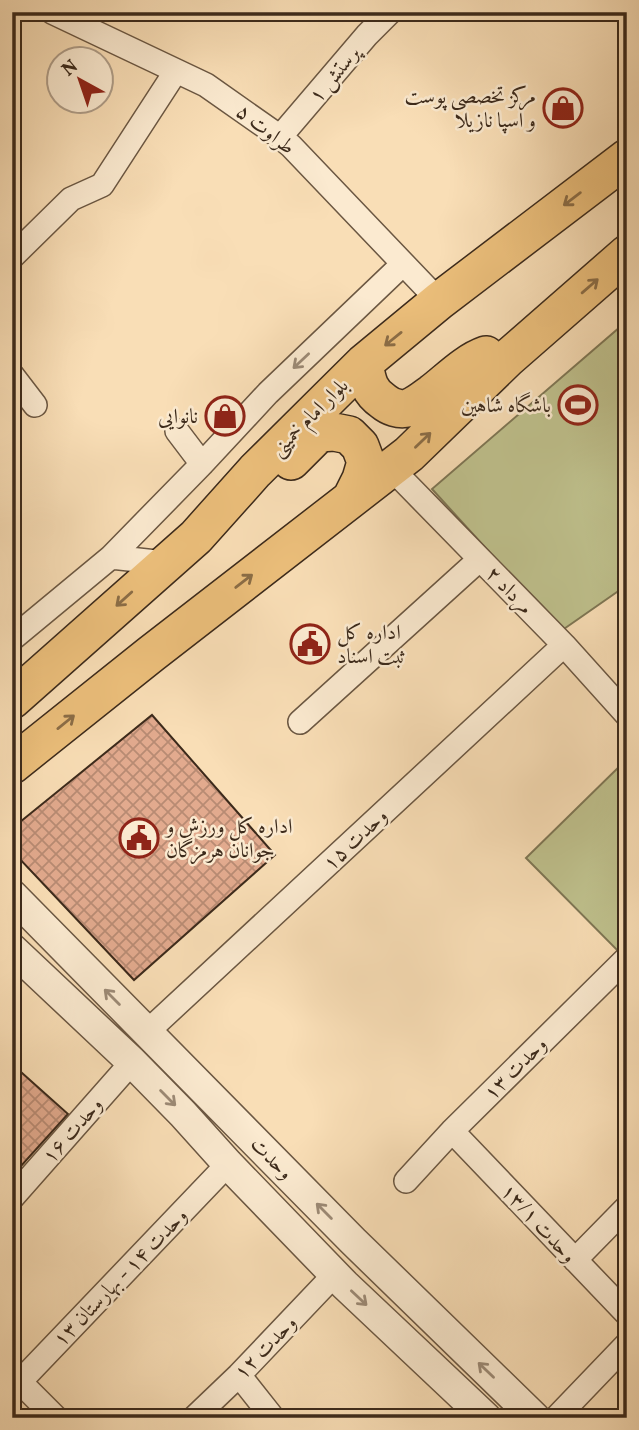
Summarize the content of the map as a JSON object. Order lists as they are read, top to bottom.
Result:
{
  "streets": {
    "main road": ["بلوار امام خمینی"],
    "street": [
      "پرستش ۱",
      "طراوت ۵",
      "مرداد ۲",
      "وحدت ۱۵",
      "وحدت ۱۳",
      "وحدت ۱۶",
      "وحدت",
      "وحدت ۱۳/۱",
      "وحدت ۱۴ - بهارستان ۱۳",
      "وحدت ۱۲"
    ]
  },
  "crossings": [
    ["پرستش ۱", "طراوت ۵"],
    ["طراوت ۵", "بلوار امام خمینی"],
    ["مرداد ۲", "وحدت ۱۵"],
    ["وحدت ۱۵", "وحدت"],
    ["وحدت ۱۳", "وحدت ۱۳/۱"],
    ["وحدت ۱۶", "وحدت"],
    ["وحدت", "وحدت ۱۴ - بهارستان ۱۳"],
    ["وحدت", "وحدت ۱۲"]
  ],
  "places": {
    "shop": ["مرکز تخصصی پوست و اسپا نازیلا", "نانوایی"],
    "sports": ["باشگاه شاهین"],
    "public building": ["اداره کل ثبت اسناد", "اداره کل ورزش و جوانان هرمزگان"]
  },
  "north": "top left"
}
